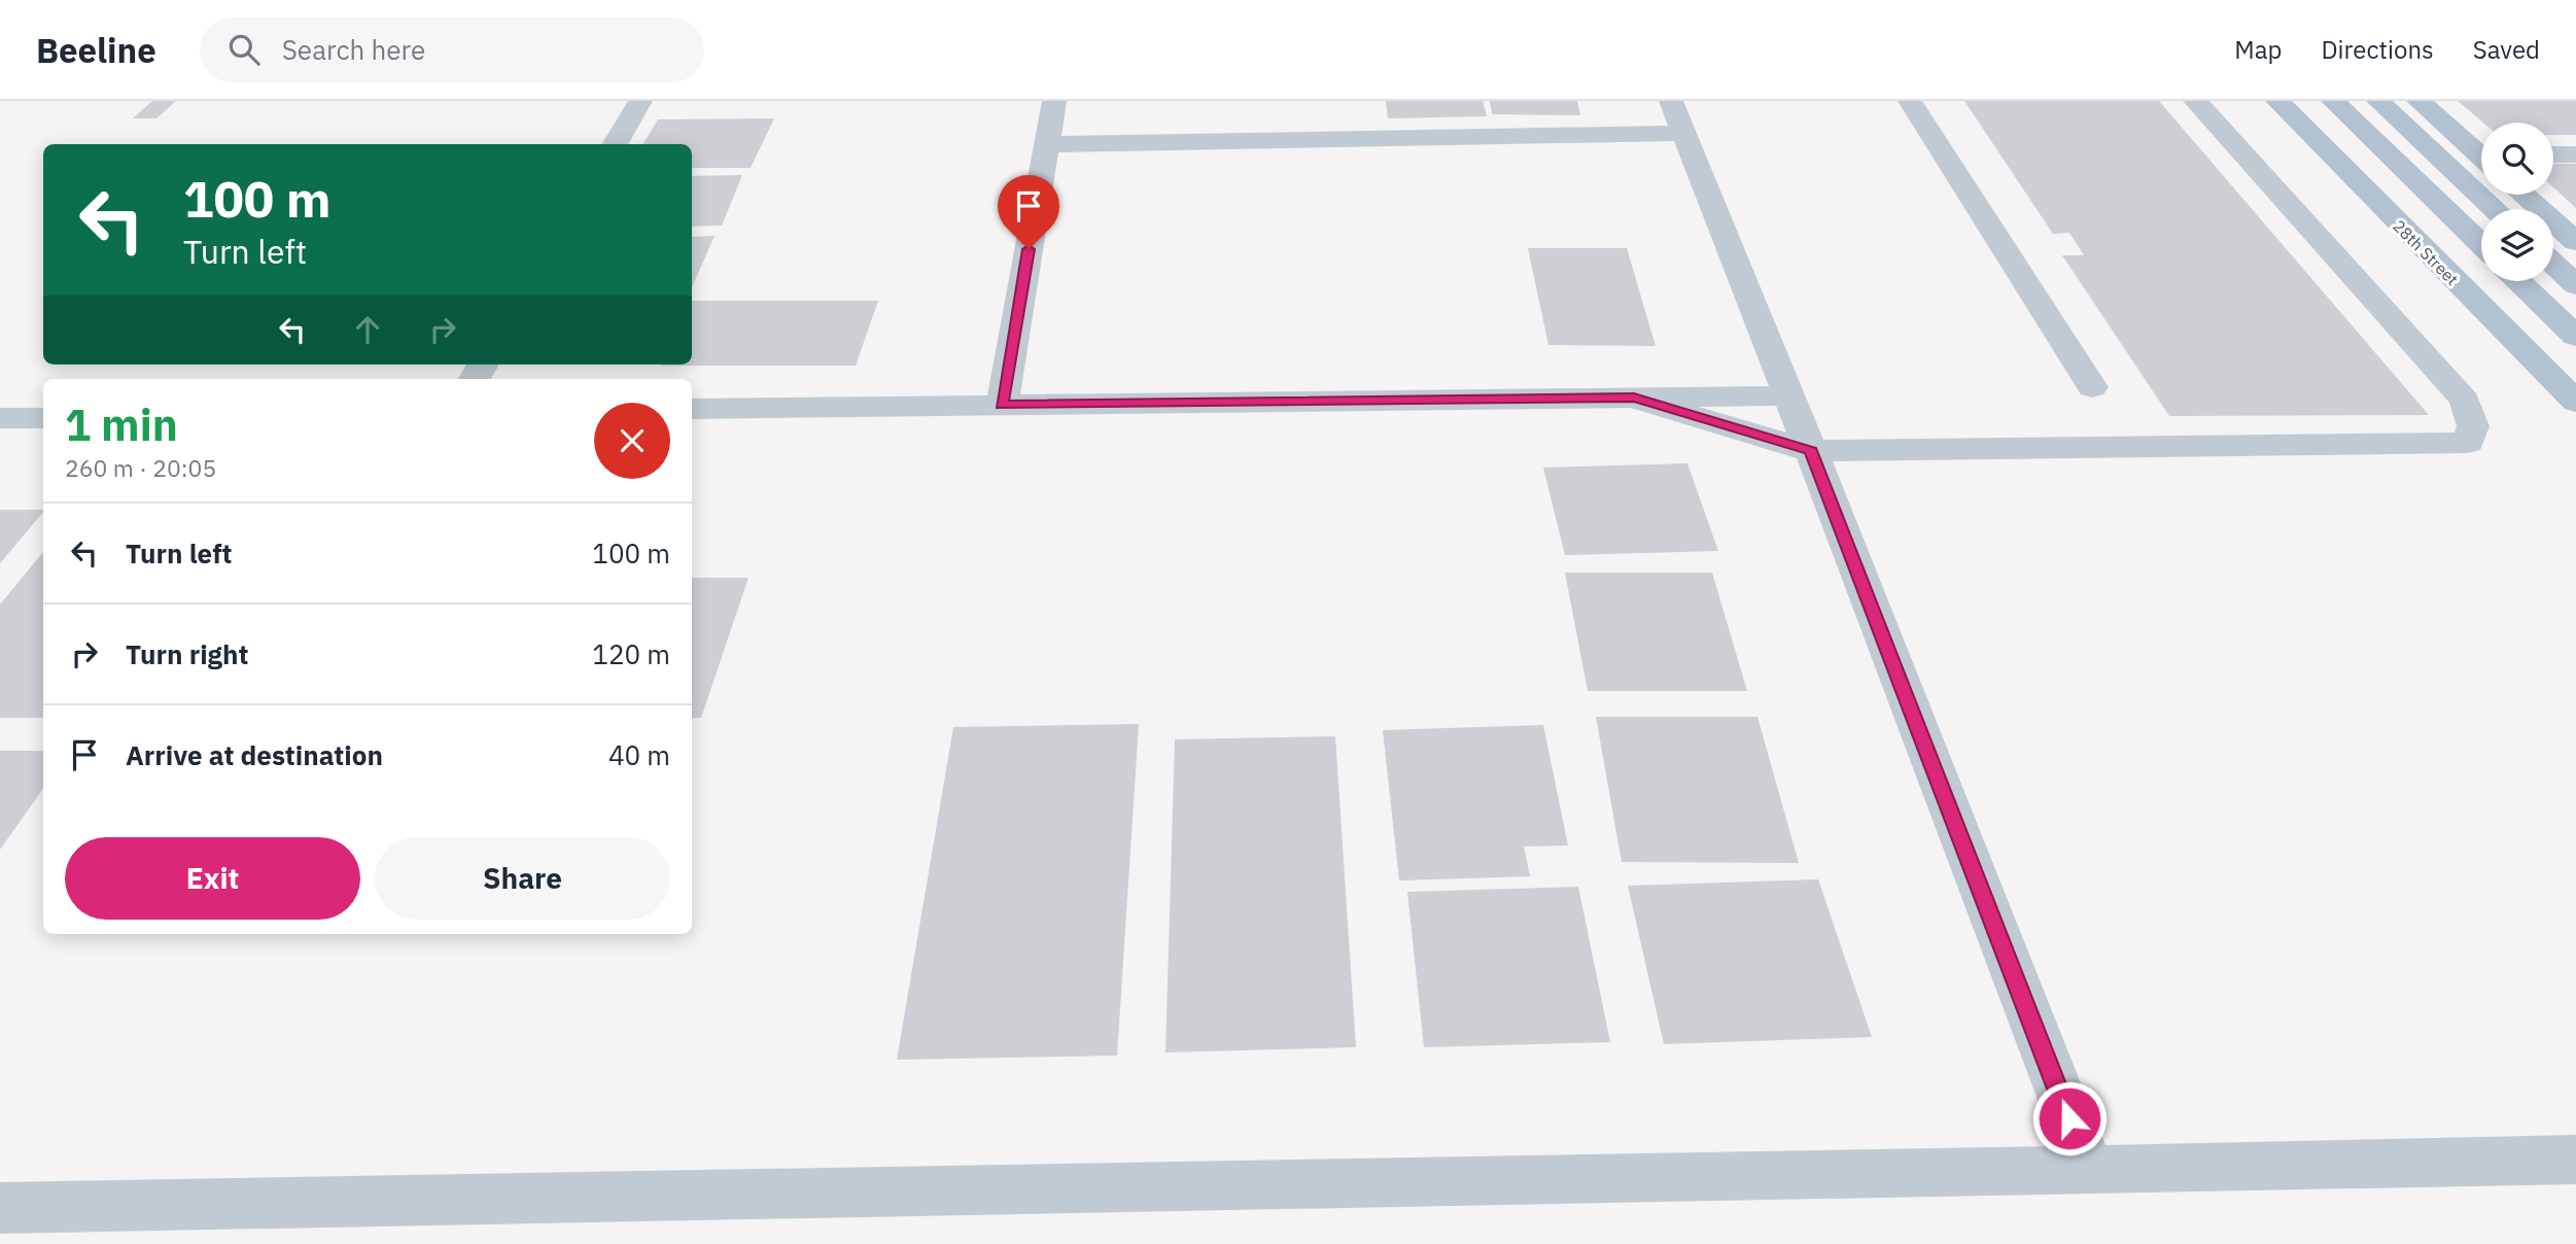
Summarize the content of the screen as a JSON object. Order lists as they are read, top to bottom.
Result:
{
  "streets": {
    "main road": ["28th Street"]
  },
  "page": {
    "header": "Beeline",
    "search": "Search here",
    "nav": ["Map", "Directions", "Saved"],
    "turn": ["100 m", "Turn left"],
    "heading": ["1 min", "260 m · 20:05"],
    "list": [
      {
        "name": "Turn left",
        "value": "100 m"
      },
      {
        "name": "Turn right",
        "value": "120 m"
      },
      {
        "name": "Arrive at destination",
        "value": "40 m"
      }
    ],
    "buttons": ["Exit", "Share"]
  }
}
